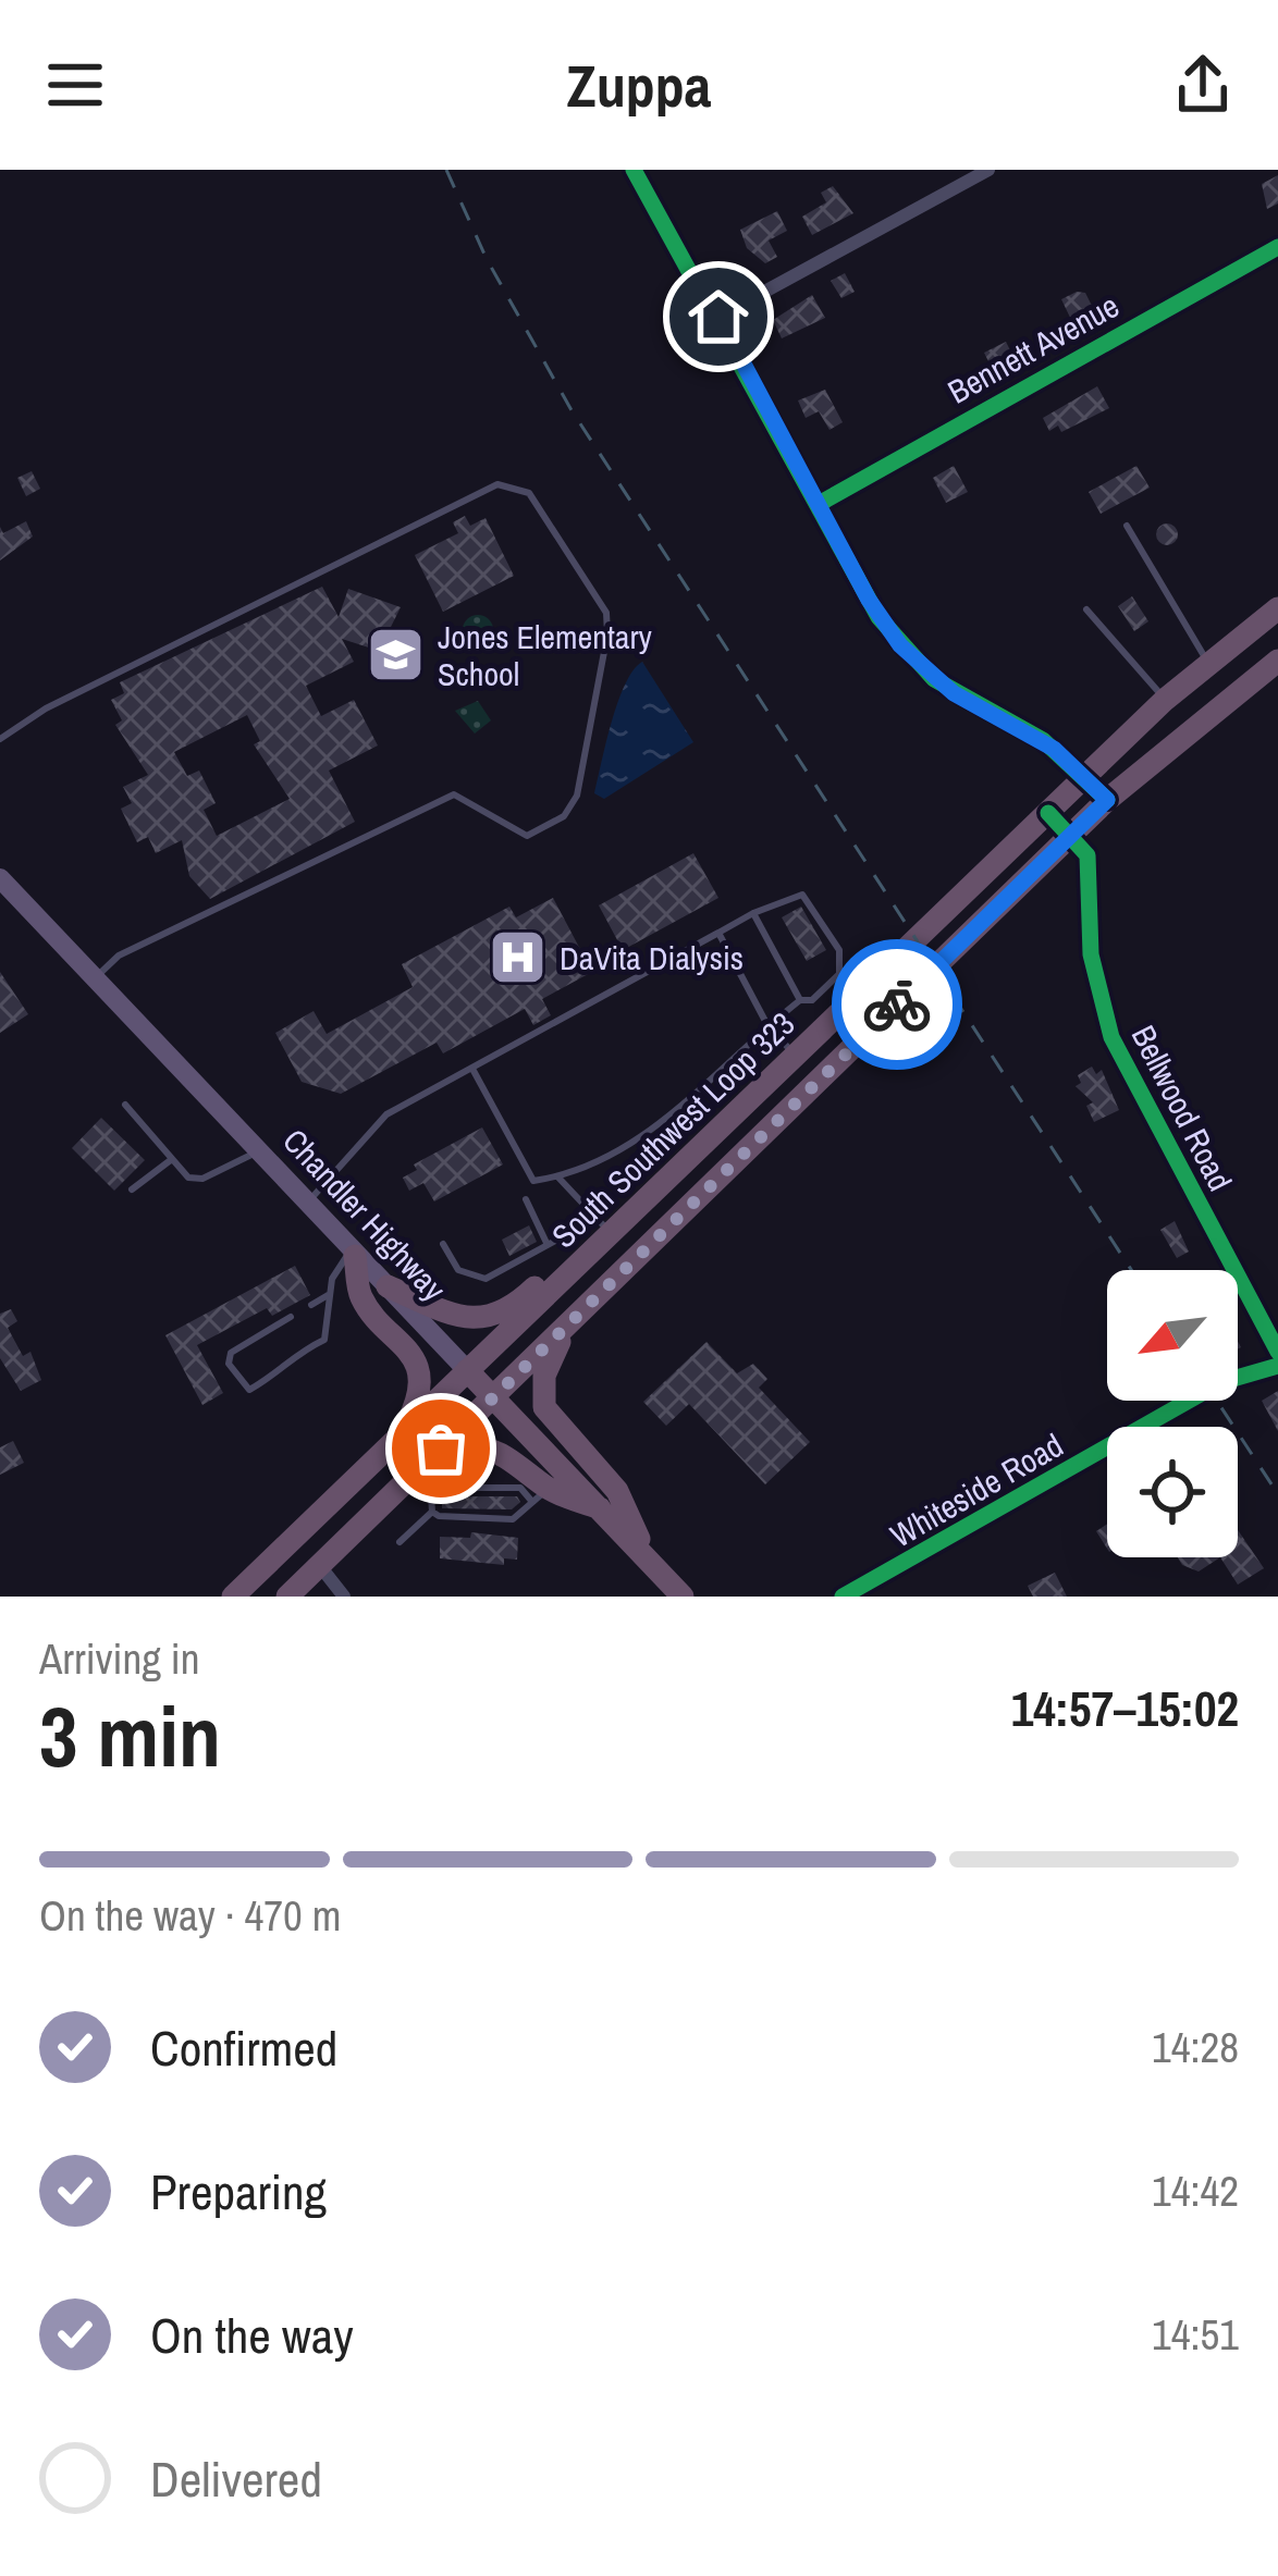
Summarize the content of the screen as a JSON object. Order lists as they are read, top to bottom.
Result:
{
  "streets": {
    "highway": ["South Southwest Loop 323", "Chandler Highway"],
    "street": ["Bennett Avenue", "Bellwood Road", "Whiteside Road"]
  },
  "crossings": [
    ["Bellwood Road", "South Southwest Loop 323"],
    ["South Southwest Loop 323", "Chandler Highway"]
  ],
  "places": {
    "school or university": ["Jones Elementary School"],
    "hospital": ["DaVita Dialysis"]
  },
  "north": "bottom left",
  "page": {
    "header": "Zuppa",
    "heading": ["3 min", "Arriving in", "14:57–15:02"],
    "bar": "On the way · 470 m",
    "list": [
      ["Confirmed", "14:28"],
      ["Preparing", "14:42"],
      ["On the way", "14:51"],
      "Delivered"
    ]
  }
}
